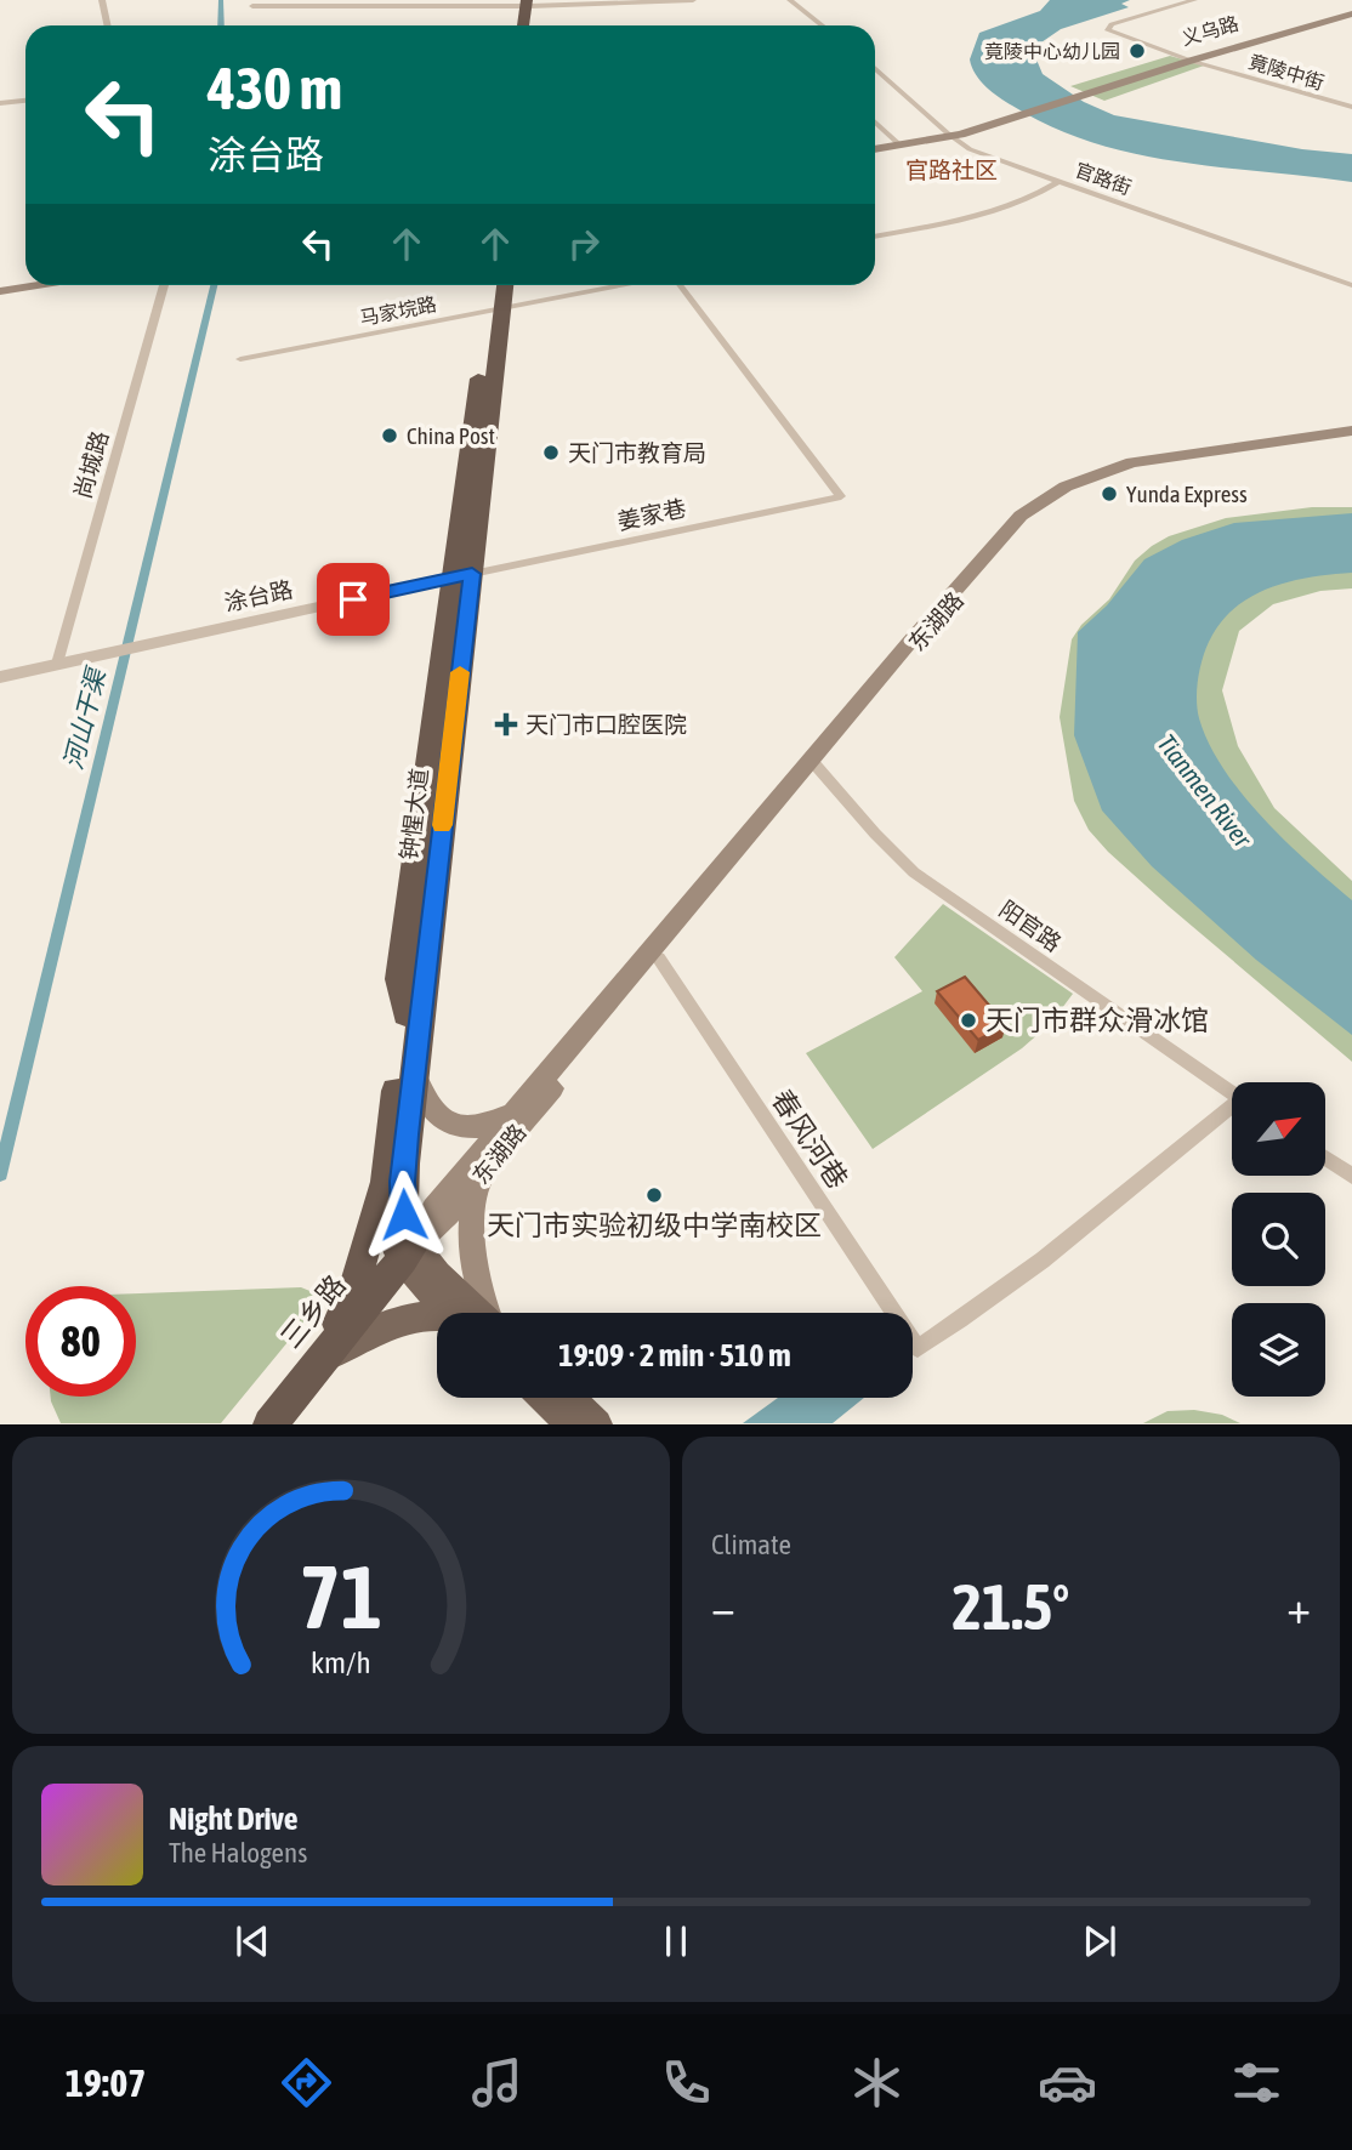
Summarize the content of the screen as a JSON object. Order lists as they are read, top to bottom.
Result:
{
  "streets": {
    "highway": ["钟惺大道", "三乡路"],
    "main road": ["义乌路", "东湖路"],
    "street": [
      "竟陵中街",
      "官路街",
      "马家垸路",
      "尚城路",
      "姜家巷",
      "涂台路",
      "阳官路",
      "春风河巷"
    ]
  },
  "crossings": [
    ["义乌路", "竟陵中街"],
    ["义乌路", "官路街"],
    ["马家垸路", "钟惺大道"],
    ["尚城路", "涂台路"],
    ["姜家巷", "涂台路"],
    ["姜家巷", "钟惺大道"],
    ["涂台路", "钟惺大道"],
    ["东湖路", "钟惺大道"],
    ["东湖路", "阳官路"],
    ["东湖路", "春风河巷"],
    ["东湖路", "三乡路"],
    ["钟惺大道", "三乡路"]
  ],
  "districts": ["官路社区"],
  "water": ["河山干渠", "Tianmen River"],
  "places": {
    "other": [
      "竟陵中心幼儿园",
      "China Post",
      "天门市教育局",
      "Yunda Express",
      "天门市群众滑冰馆",
      "天门市实验初级中学南校区"
    ],
    "health": ["天门市口腔医院"]
  },
  "north": "top right",
  "page": {
    "turn": ["430 m", "涂台路"],
    "limit": "80",
    "trip": "19:09 · 2 min · 510 m",
    "tile": "Climate",
    "heat": ["−", "21.5°", "+"],
    "song": ["Night Drive", "The Halogens"],
    "tabs": "19:07",
    "gauge": ["71", "km/h"]
  }
}
